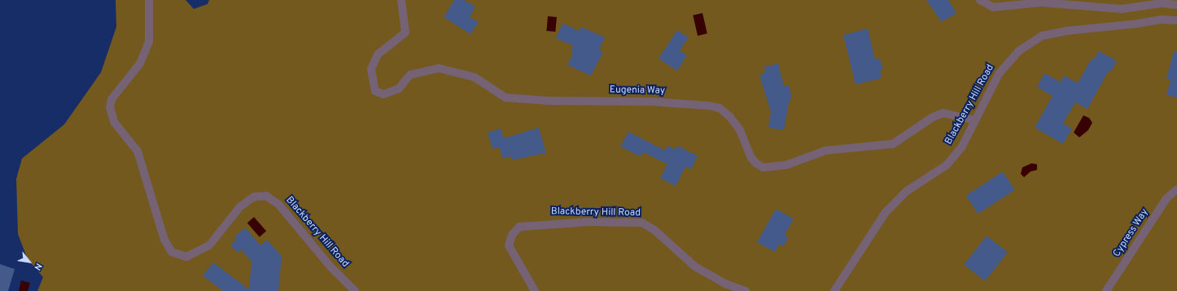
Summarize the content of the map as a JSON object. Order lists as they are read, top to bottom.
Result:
{
  "streets": {
    "street": ["Eugenia Way", "Blackberry Hill Road", "Cypress Way"]
  },
  "crossings": [
    ["Eugenia Way", "Blackberry Hill Road"]
  ],
  "north": "bottom right"
}
